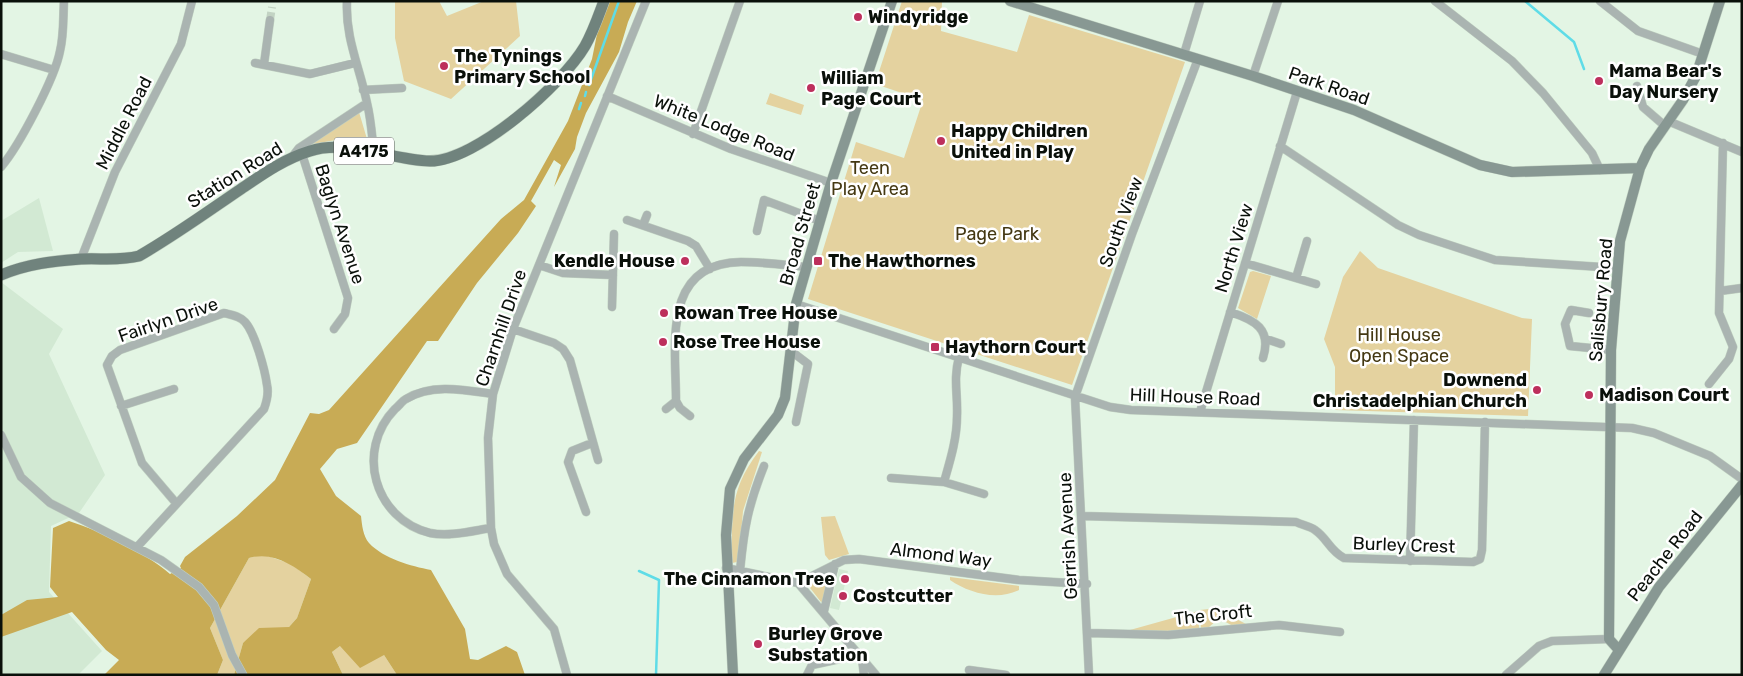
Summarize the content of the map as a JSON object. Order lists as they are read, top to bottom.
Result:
{
  "streets": {
    "main road": ["A4175", "Station Road"],
    "street": [
      "Park Road",
      "Middle Road",
      "White Lodge Road",
      "South View",
      "Baglyn Avenue",
      "Broad Street",
      "North View",
      "Salisbury Road",
      "Fairlyn Drive",
      "Charnhill Drive",
      "Hill House Road",
      "Gerrish Avenue",
      "Burley Crest",
      "Almond Way",
      "Peache Road",
      "The Croft"
    ]
  },
  "crossings": [
    ["Park Road", "South View"],
    ["Park Road", "North View"],
    ["Park Road", "Salisbury Road"],
    ["Middle Road", "Station Road"],
    ["White Lodge Road", "Broad Street"],
    ["White Lodge Road", "Charnhill Drive"],
    ["Station Road", "Baglyn Avenue"],
    ["South View", "Hill House Road"],
    ["South View", "Gerrish Avenue"],
    ["Broad Street", "Hill House Road"],
    ["North View", "Hill House Road"],
    ["Salisbury Road", "Hill House Road"],
    ["Hill House Road", "Gerrish Avenue"],
    ["Hill House Road", "Burley Crest"],
    ["Gerrish Avenue", "Burley Crest"],
    ["Gerrish Avenue", "Almond Way"],
    ["Gerrish Avenue", "The Croft"]
  ],
  "parks": ["Teen Play Area", "Page Park", "Hill House Open Space"],
  "places": {
    "other": [
      "Windyridge",
      "The Tynings Primary School",
      "Mama Bear's Day Nursery",
      "William Page Court",
      "Happy Children United in Play",
      "Kendle House",
      "Rowan Tree House",
      "Rose Tree House",
      "Downend Christadelphian Church",
      "Madison Court",
      "The Cinnamon Tree",
      "Costcutter",
      "Burley Grove Substation"
    ],
    "transit": ["The Hawthornes", "Haythorn Court"]
  }
}
